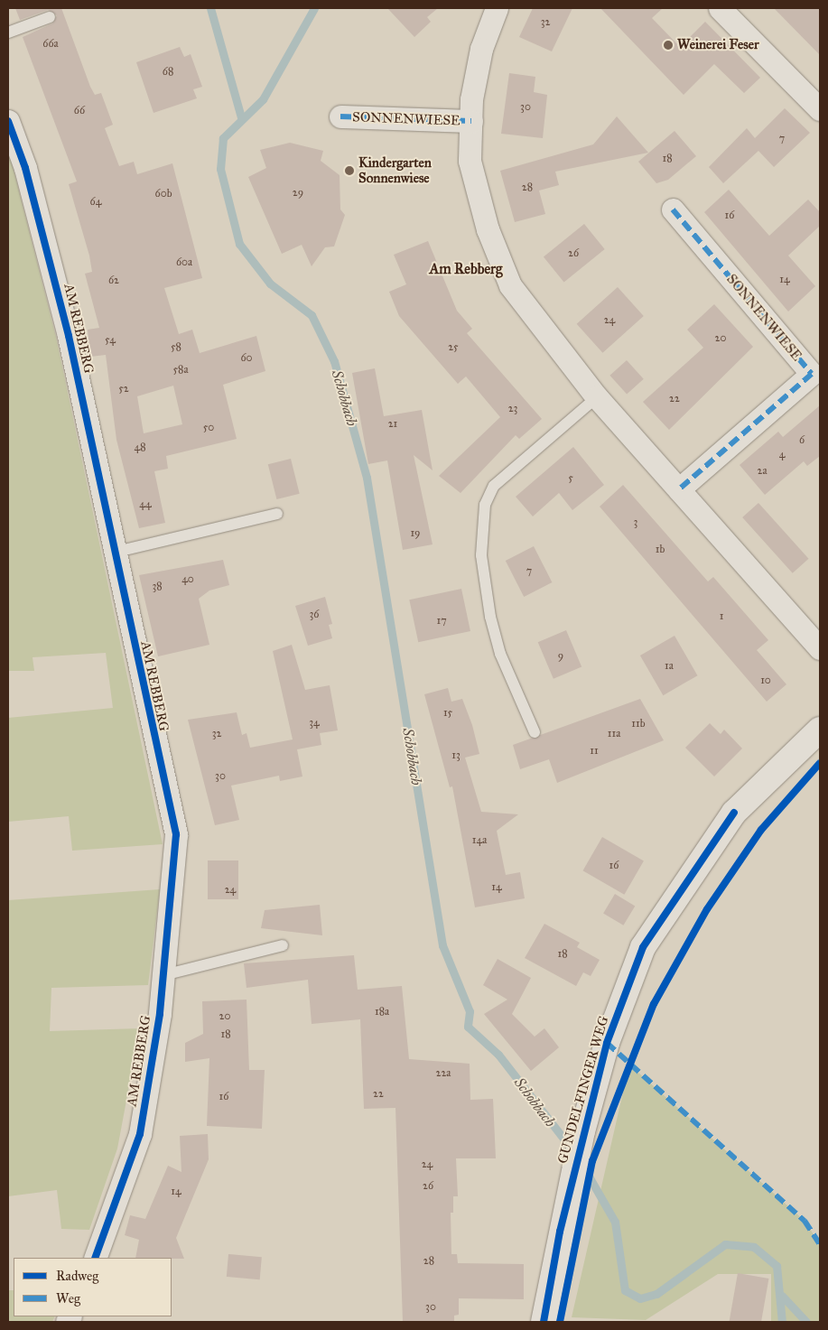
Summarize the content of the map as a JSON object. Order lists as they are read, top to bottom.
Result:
{
  "streets": {
    "street": ["SONNENWIESE", "AM REBBERG", "GUNDELFINGER WEG"]
  },
  "districts": ["Am Rebberg"],
  "water": ["Schobbach"],
  "places": ["Weinerei Feser", "Kindergarten Sonnenwiese"],
  "house_numbers": [
    "32",
    "66a",
    "68",
    "30",
    "66",
    "7",
    "18",
    "28",
    "29",
    "60b",
    "64",
    "16",
    "26",
    "60a",
    "14",
    "62",
    "24",
    "20",
    "54",
    "58",
    "25",
    "60",
    "58a",
    "52",
    "22",
    "23",
    "21",
    "50",
    "6",
    "48",
    "4",
    "2a",
    "5",
    "44",
    "3",
    "19",
    "1b",
    "7",
    "40",
    "38",
    "36",
    "1",
    "17",
    "9",
    "1a",
    "10",
    "15",
    "34",
    "11b",
    "32",
    "11a",
    "11",
    "13",
    "30",
    "14a",
    "16",
    "14",
    "24",
    "18",
    "18a",
    "20",
    "18",
    "22a",
    "22",
    "16",
    "24",
    "26",
    "14",
    "28",
    "30"
  ],
  "legend": ["Radweg", "Weg"]
}
